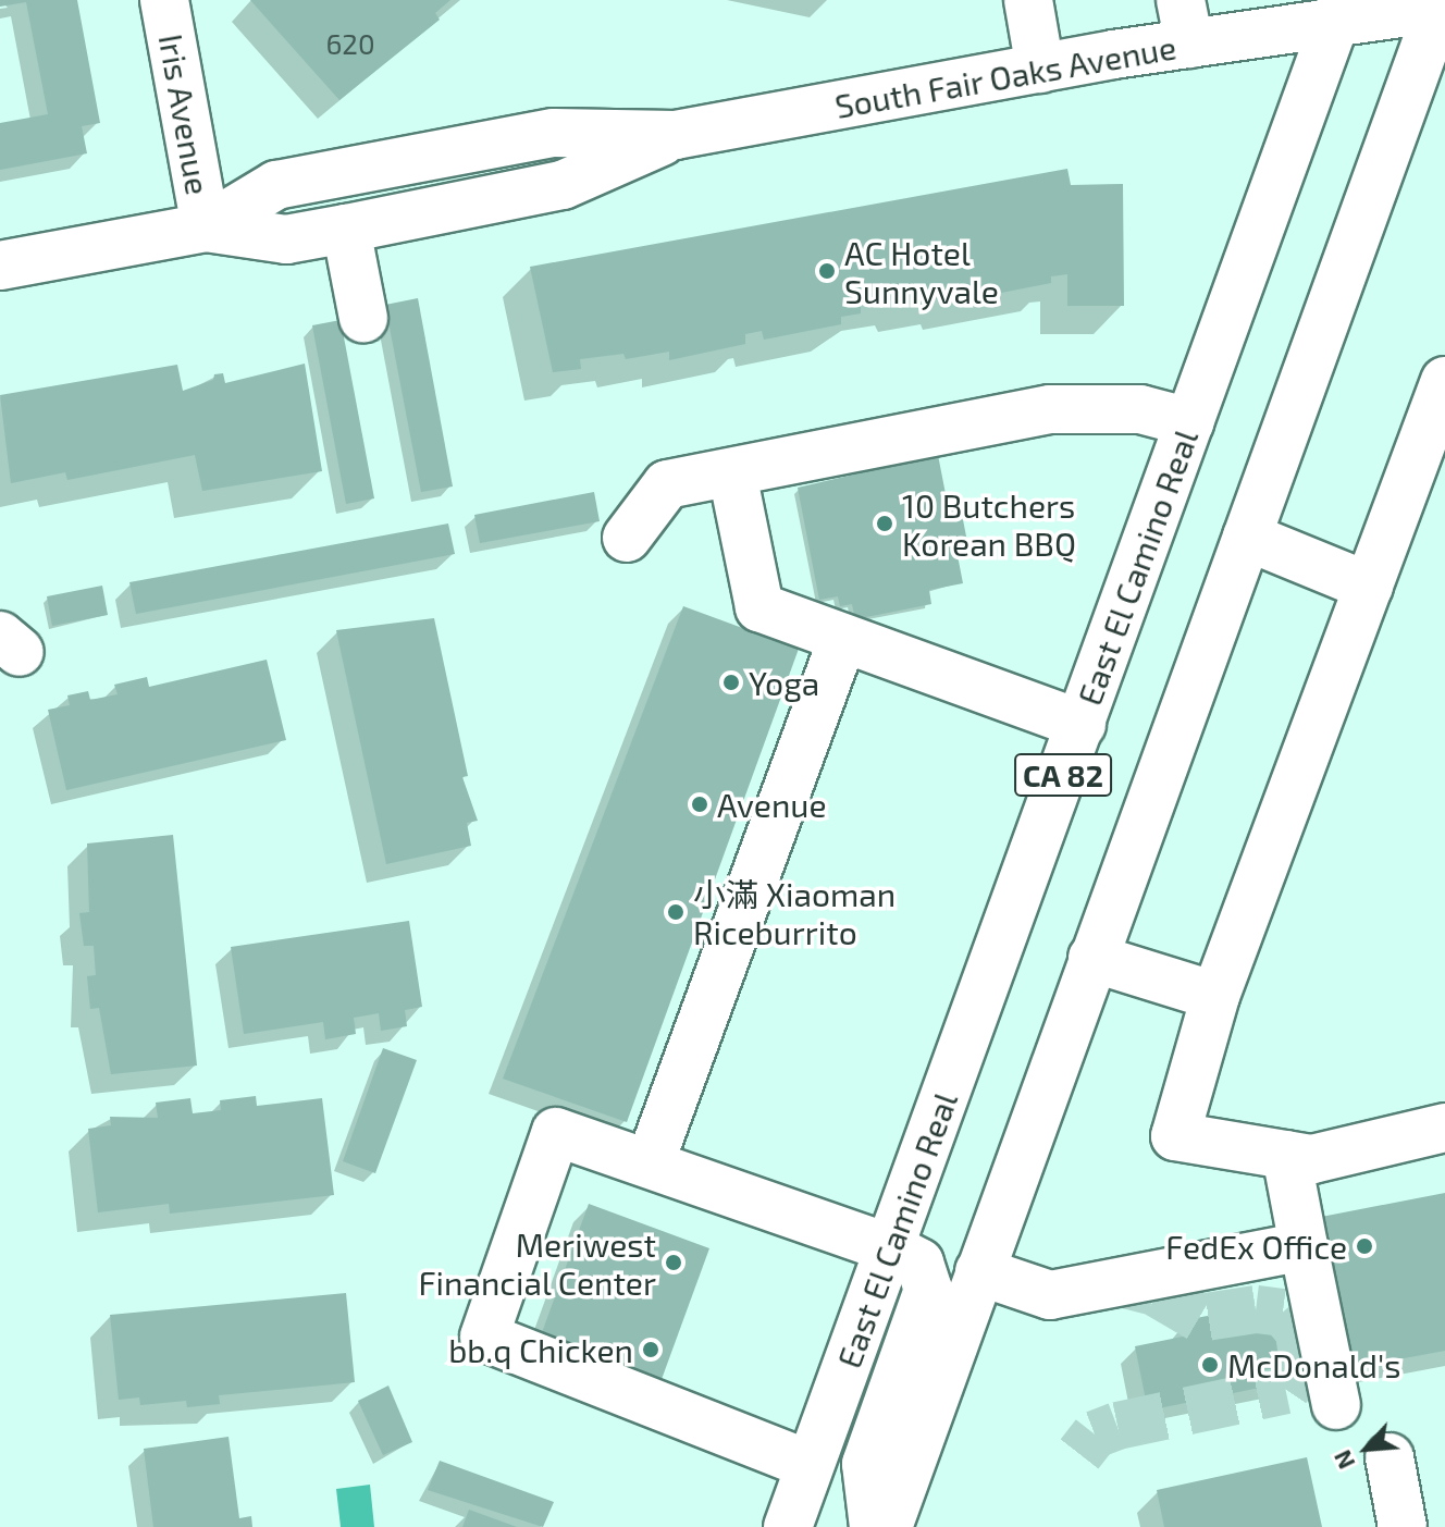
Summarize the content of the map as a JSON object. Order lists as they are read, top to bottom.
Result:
{
  "streets": {
    "main road": [
      "South Fair Oaks Avenue",
      "Iris Avenue",
      "East El Camino Real",
      "CA 82"
    ]
  },
  "crossings": [
    ["South Fair Oaks Avenue", "Iris Avenue"],
    ["South Fair Oaks Avenue", "East El Camino Real"],
    ["South Fair Oaks Avenue", "CA 82"]
  ],
  "places": [
    "AC Hotel Sunnyvale",
    "10 Butchers Korean BBQ",
    "Yoga",
    "Avenue",
    "小滿 Xiaoman Riceburrito",
    "FedEx Office",
    "Meriwest Financial Center",
    "bb.q Chicken",
    "McDonald's"
  ],
  "house_numbers": ["620"],
  "north": "bottom left"
}
